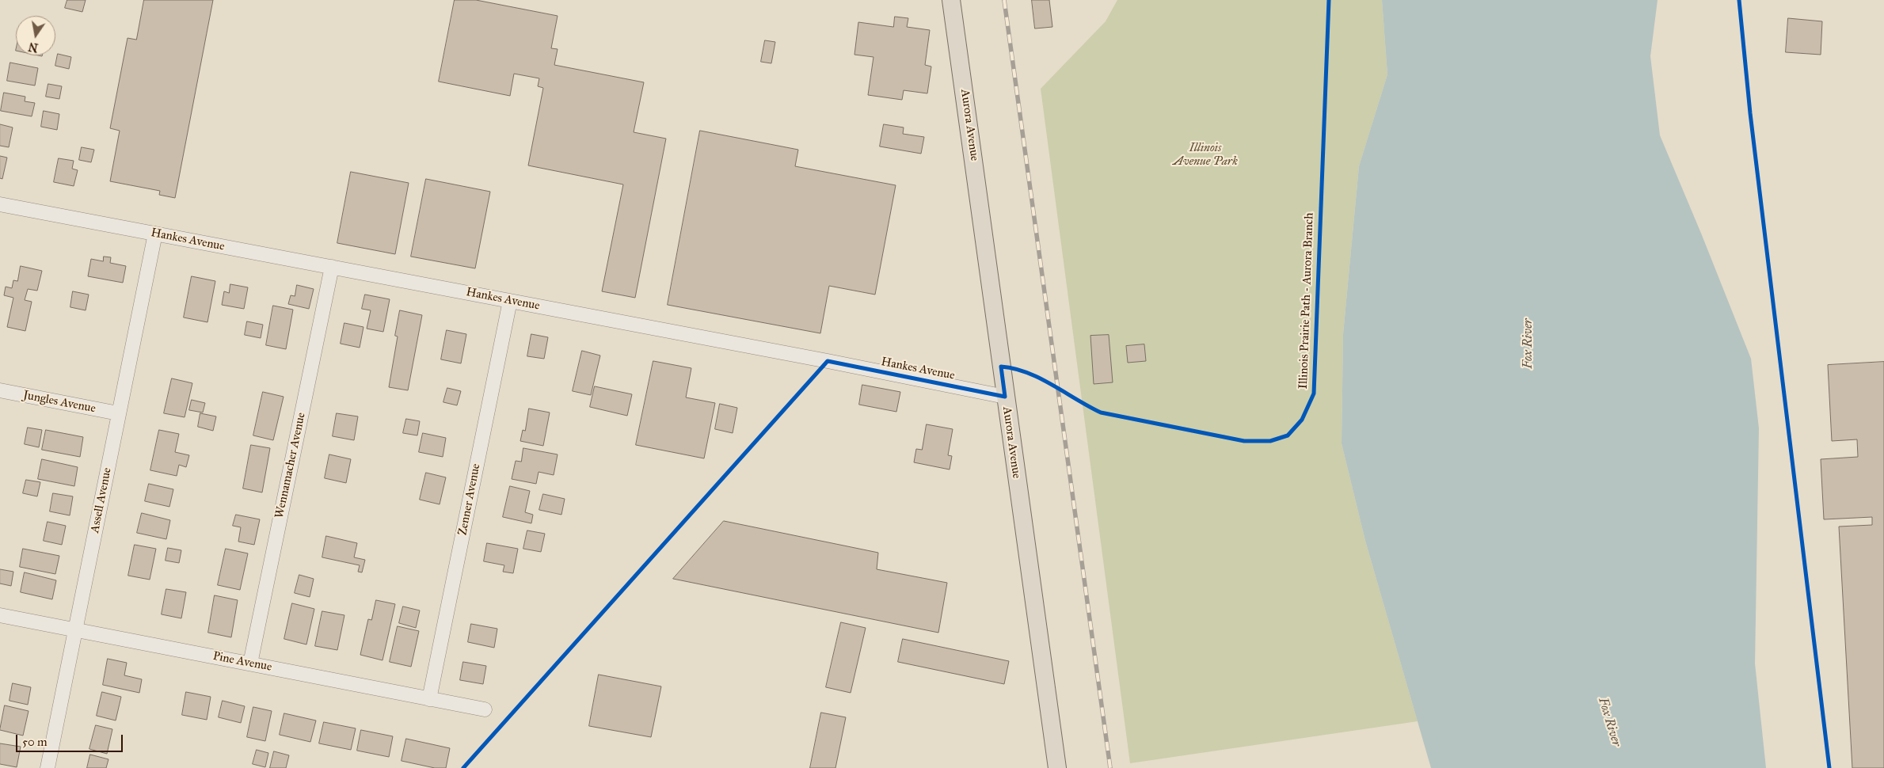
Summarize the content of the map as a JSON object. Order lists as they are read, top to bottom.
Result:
{
  "streets": {
    "main road": ["Aurora Avenue"],
    "street": [
      "Hankes Avenue",
      "Jungles Avenue",
      "Wennamacher Avenue",
      "Zenner Avenue",
      "Assell Avenue",
      "Pine Avenue"
    ],
    "cycle path": ["Illinois Prairie Path - Aurora Branch"]
  },
  "crossings": [
    ["Aurora Avenue", "Hankes Avenue"],
    ["Hankes Avenue", "Wennamacher Avenue"],
    ["Hankes Avenue", "Zenner Avenue"],
    ["Hankes Avenue", "Assell Avenue"],
    ["Jungles Avenue", "Assell Avenue"],
    ["Wennamacher Avenue", "Pine Avenue"],
    ["Zenner Avenue", "Pine Avenue"],
    ["Assell Avenue", "Pine Avenue"]
  ],
  "water": ["Fox River"],
  "parks": ["Illinois Avenue Park"],
  "scale_bar": "50 m",
  "north": "bottom"
}
